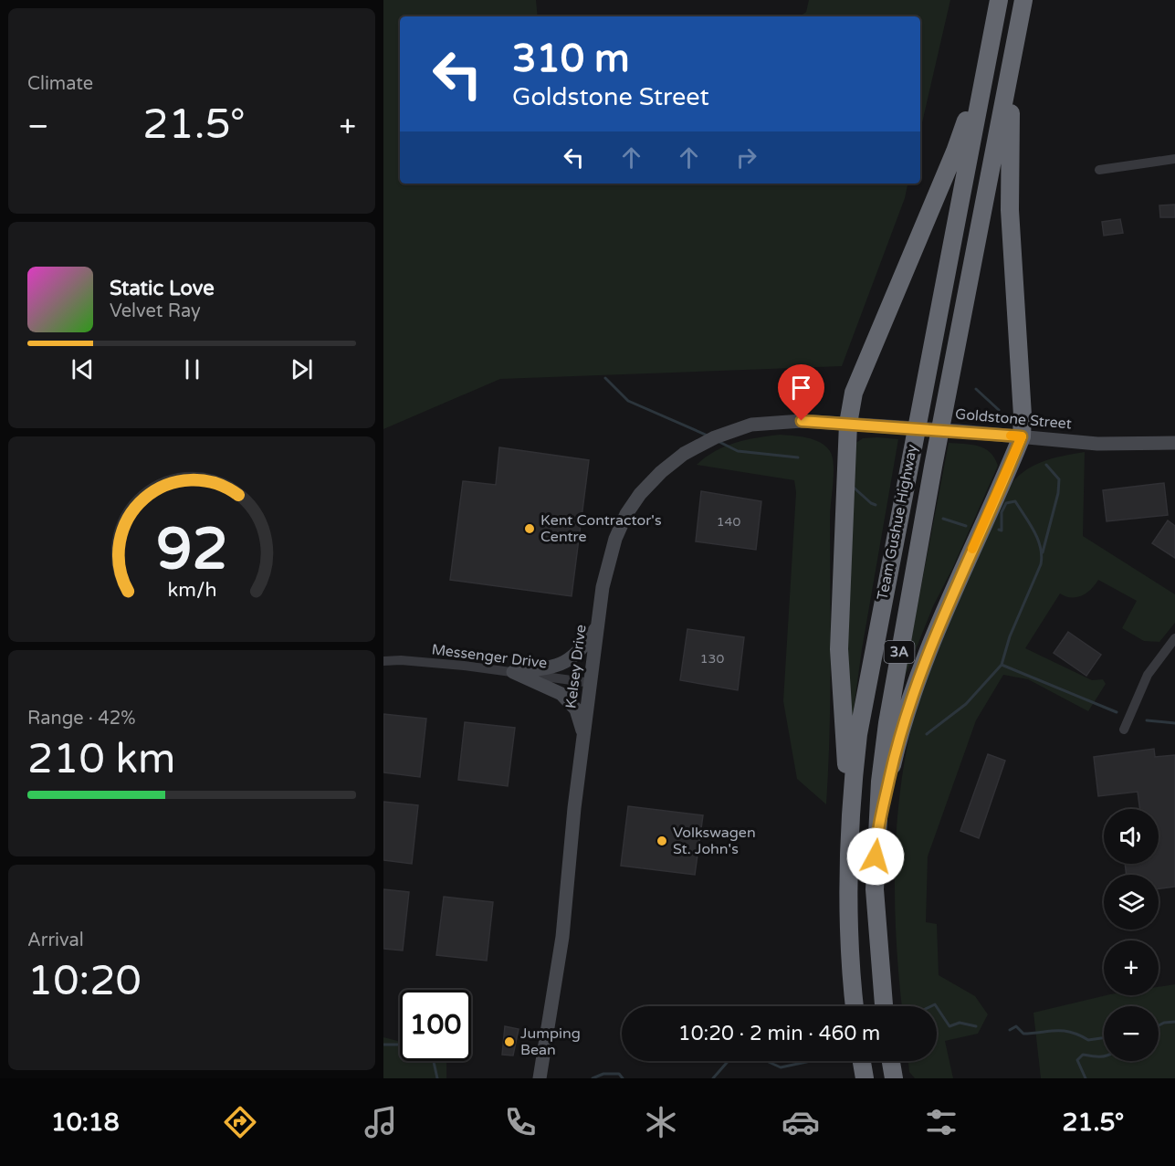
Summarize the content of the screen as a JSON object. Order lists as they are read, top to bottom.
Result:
{
  "streets": {
    "highway": ["Team Gushue Highway", "3A"],
    "main road": ["Goldstone Street", "Kelsey Drive"],
    "street": ["Messenger Drive"]
  },
  "crossings": [
    ["Goldstone Street", "Kelsey Drive"],
    ["Messenger Drive", "Kelsey Drive"]
  ],
  "places": ["Kent Contractor's Centre", "Volkswagen St. John's", "Jumping Bean"],
  "house_numbers": ["140", "130"],
  "page": {
    "tile": [
      "Climate",
      ["Range · 42%", "210 km"],
      ["Arrival", "10:20"]
    ],
    "turn": ["310 m", "Goldstone Street"],
    "heat": ["−", "21.5°", "+"],
    "song": ["Static Love", "Velvet Ray"],
    "map_buttons": ["+", "−"],
    "limit": "100",
    "trip": "10:20 · 2 min · 460 m",
    "tabs": ["10:18", "21.5°"],
    "gauge": ["92", "km/h"]
  }
}
